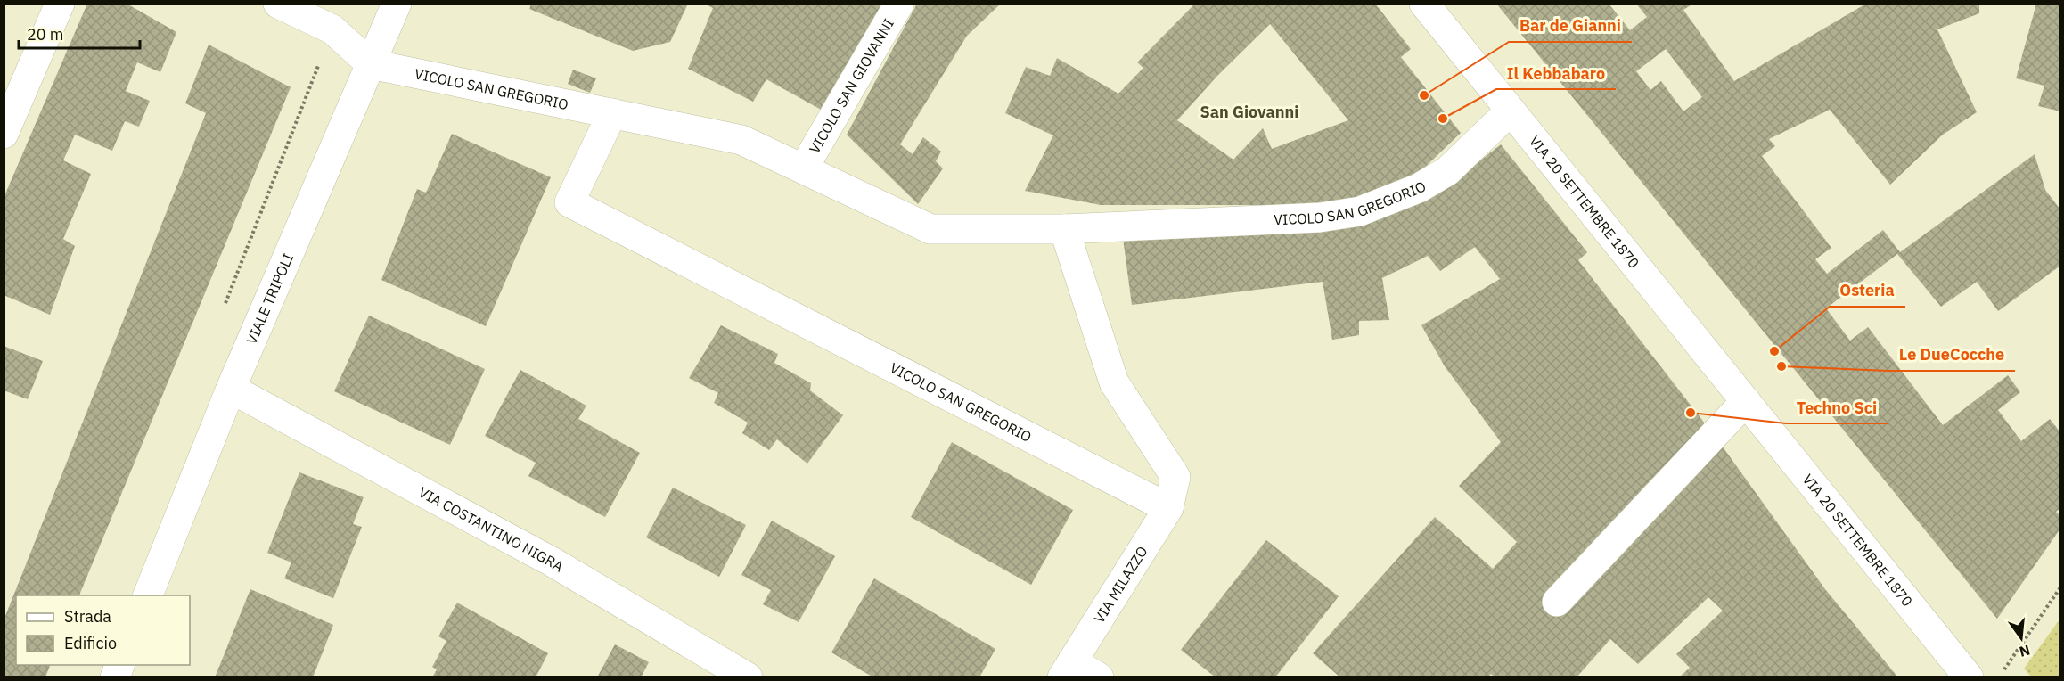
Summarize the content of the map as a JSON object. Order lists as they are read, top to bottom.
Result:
{
  "streets": {
    "street": [
      "VICOLO SAN GIOVANNI",
      "VICOLO SAN GREGORIO",
      "VIA 20 SETTEMBRE 1870",
      "VIALE TRIPOLI",
      "VIA COSTANTINO NIGRA",
      "VIA MILAZZO"
    ]
  },
  "crossings": [
    ["VICOLO SAN GIOVANNI", "VICOLO SAN GREGORIO"],
    ["VICOLO SAN GREGORIO", "VIA 20 SETTEMBRE 1870"],
    ["VICOLO SAN GREGORIO", "VIALE TRIPOLI"],
    ["VICOLO SAN GREGORIO", "VIA MILAZZO"],
    ["VIALE TRIPOLI", "VIA COSTANTINO NIGRA"]
  ],
  "districts": ["San Giovanni"],
  "places": [
    "Bar de Gianni",
    "Il Kebbabaro",
    "Osteria",
    "Le DueCocche",
    "Techno Sci"
  ],
  "legend": ["Strada", "Edificio"],
  "scale_bar": "20 m",
  "north": "bottom"
}
